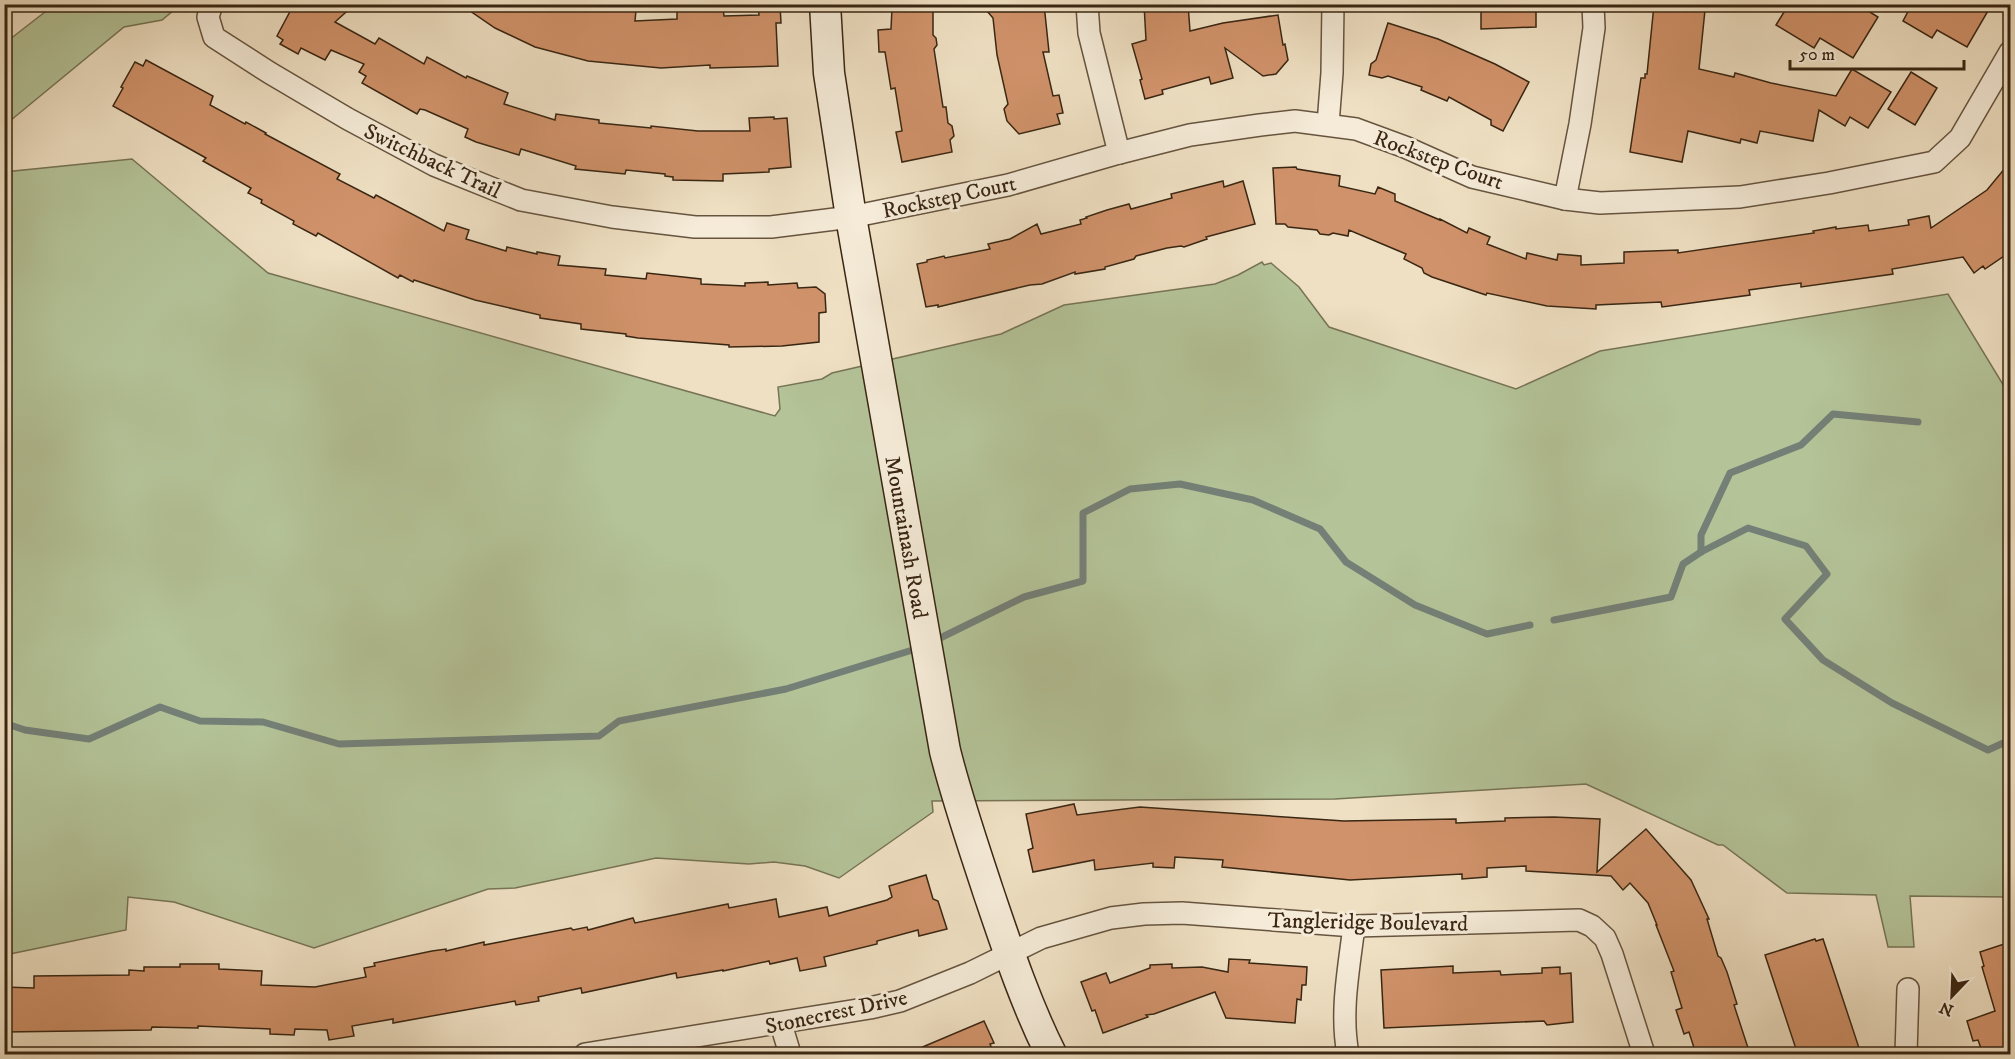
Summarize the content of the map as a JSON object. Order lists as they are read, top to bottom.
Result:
{
  "streets": {
    "street": [
      "Rockstep Court",
      "Switchback Trail",
      "Mountainash Road",
      "Tangleridge Boulevard",
      "Stonecrest Drive"
    ]
  },
  "crossings": [
    ["Rockstep Court", "Switchback Trail"],
    ["Rockstep Court", "Mountainash Road"],
    ["Switchback Trail", "Mountainash Road"],
    ["Mountainash Road", "Tangleridge Boulevard"],
    ["Mountainash Road", "Stonecrest Drive"],
    ["Tangleridge Boulevard", "Stonecrest Drive"]
  ],
  "scale_bar": "50 m",
  "north": "bottom left"
}
